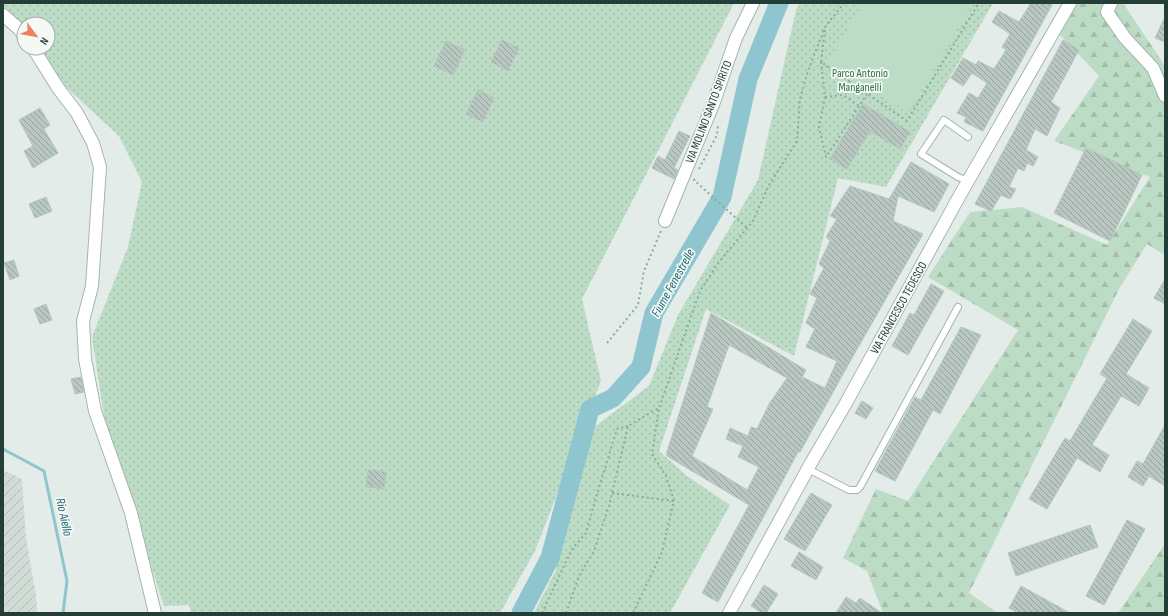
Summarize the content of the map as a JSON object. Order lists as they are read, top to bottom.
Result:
{
  "streets": {
    "street": ["VIA MOLINO SANTO SPIRITO", "VIA FRANCESCO TEDESCO"]
  },
  "water": ["Fiume Fenestrelle", "Rio Aiello"],
  "parks": ["Parco Antonio Manganelli"],
  "north": "bottom right"
}
